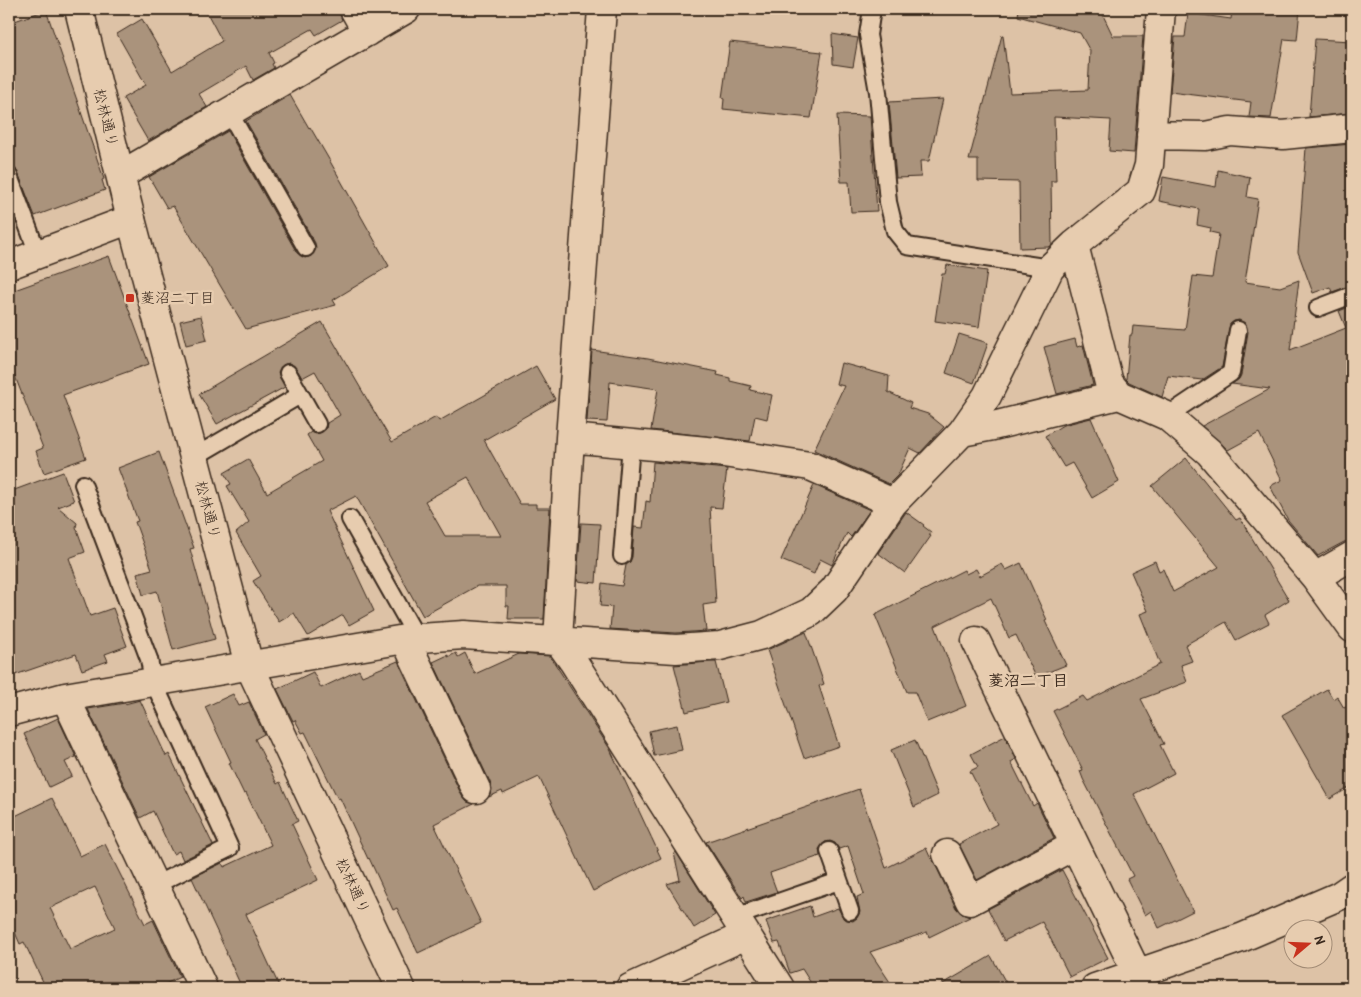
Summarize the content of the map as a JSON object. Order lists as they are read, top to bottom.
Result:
{
  "streets": {
    "street": ["松林通り"]
  },
  "districts": ["菱沼二丁目"],
  "places": {
    "transit": ["菱沼二丁目"]
  },
  "north": "right"
}
